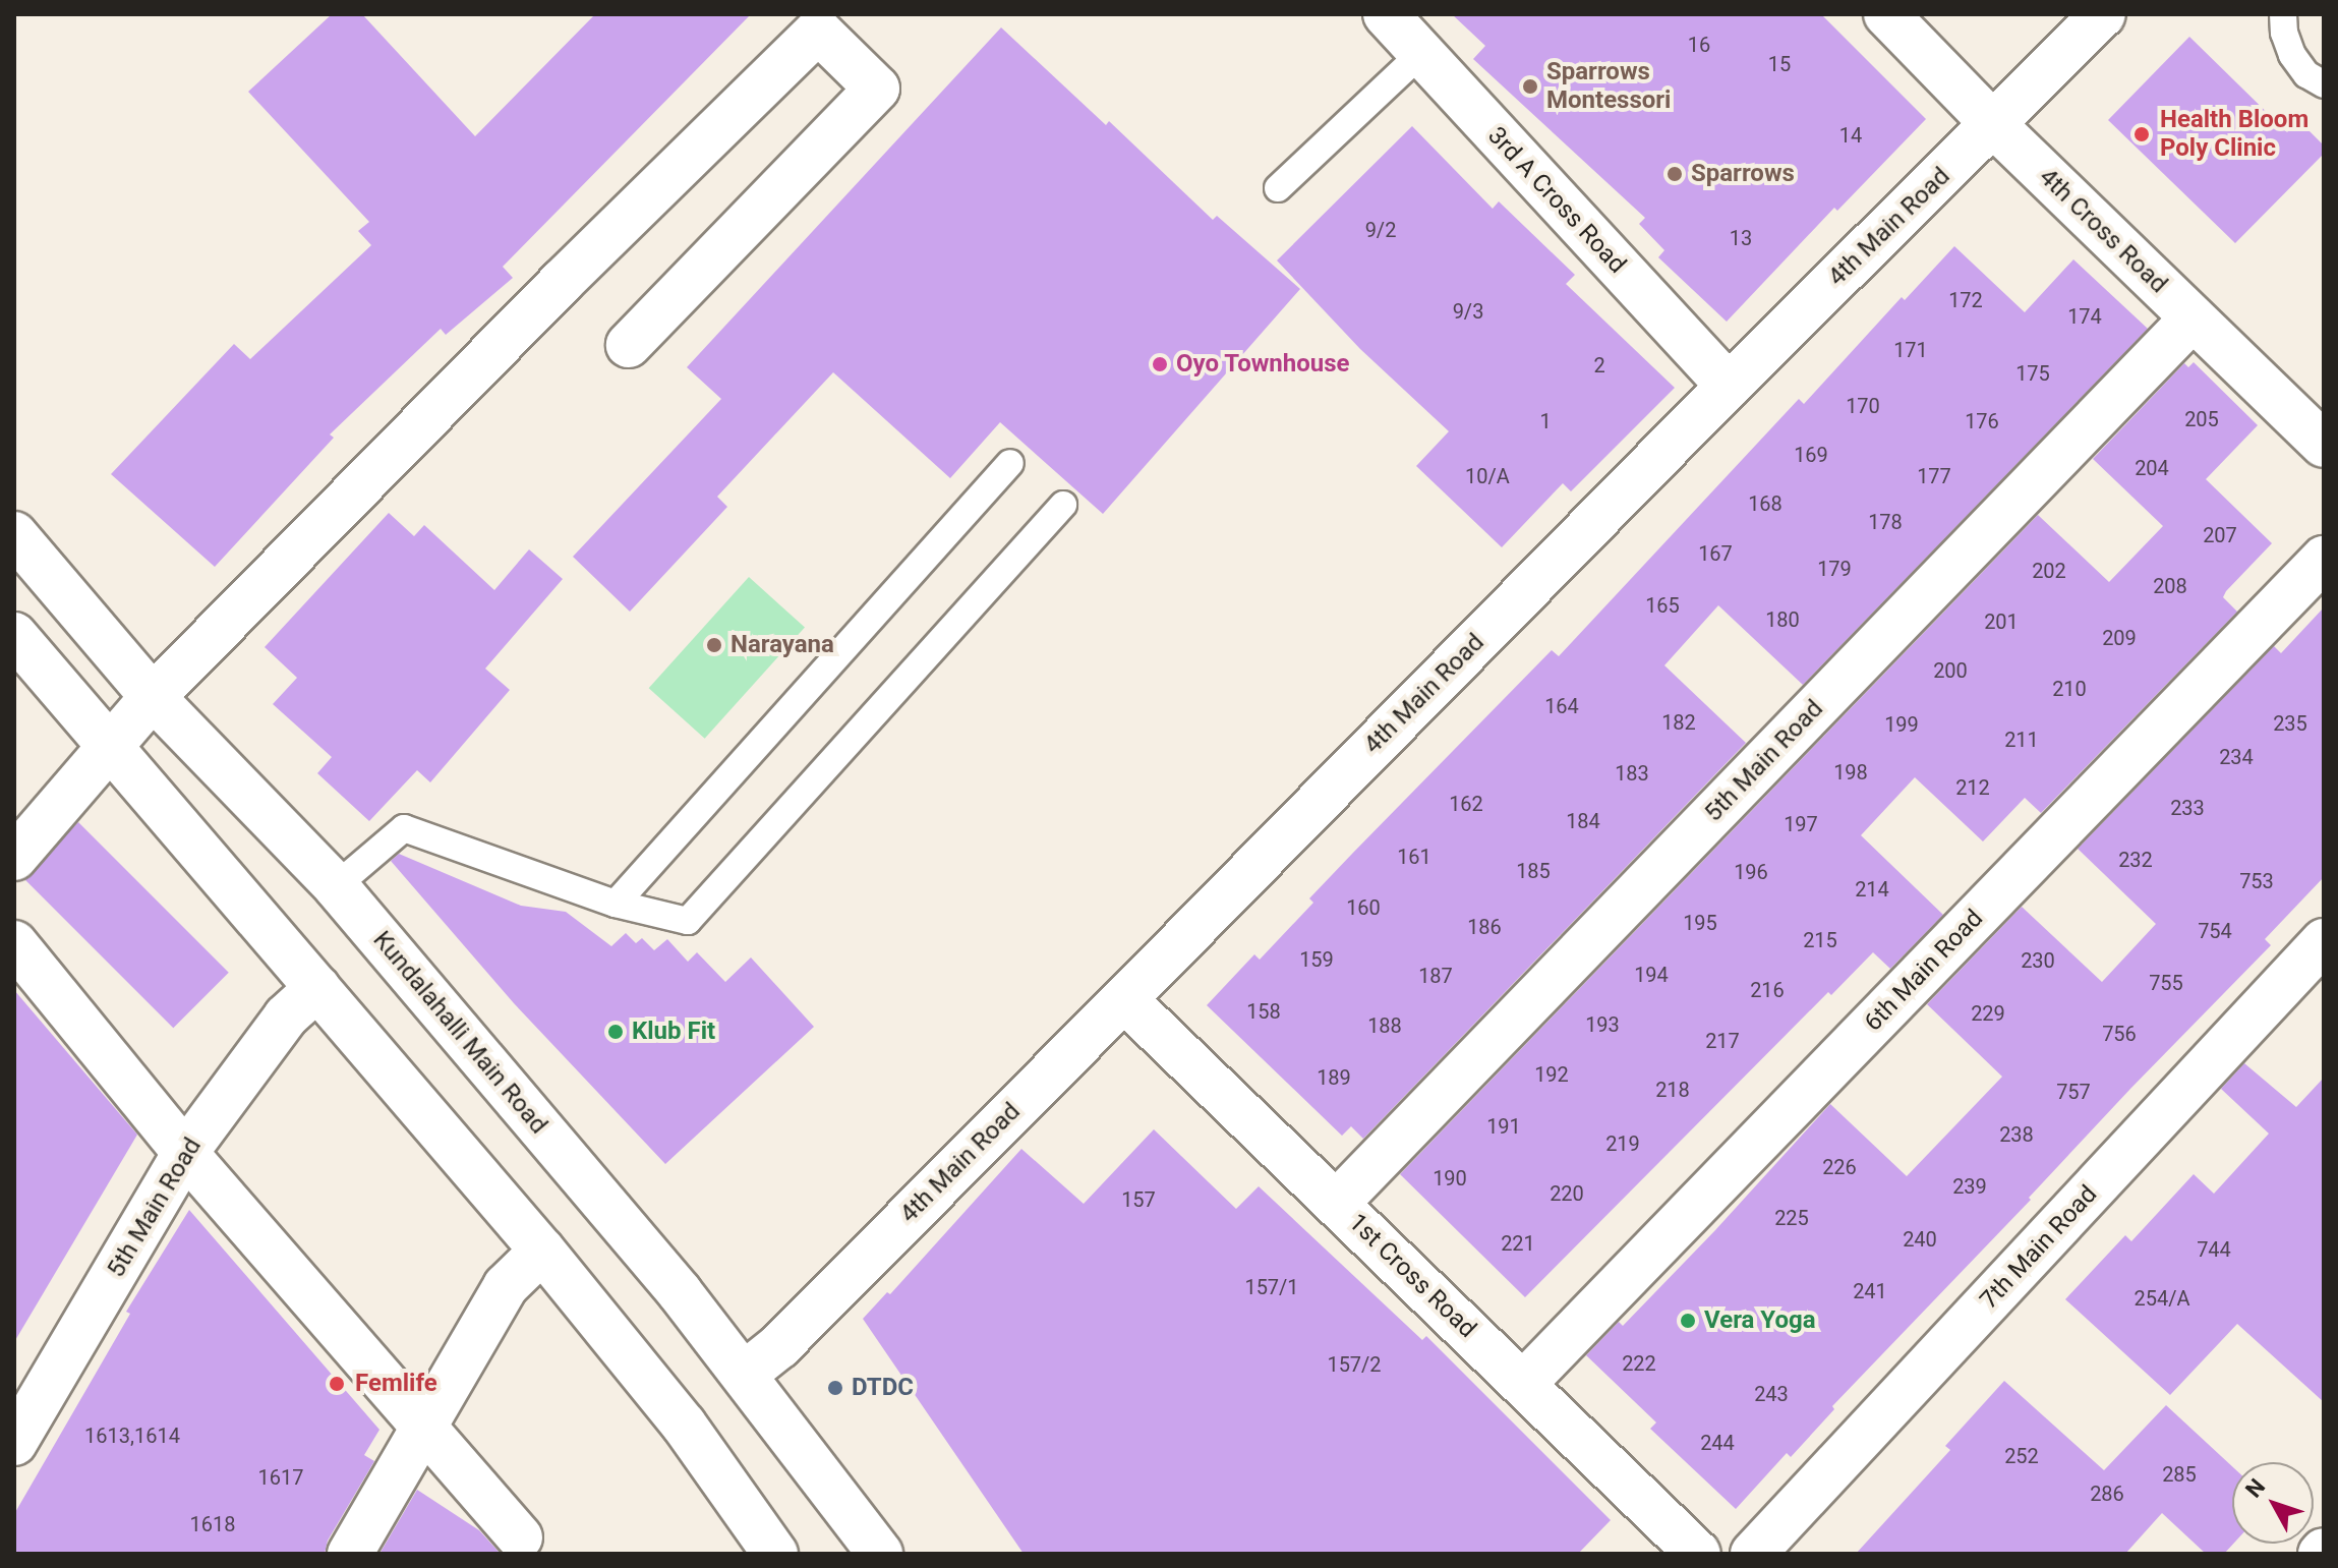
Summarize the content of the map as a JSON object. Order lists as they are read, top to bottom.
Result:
{
  "streets": {
    "street": [
      "3rd A Cross Road",
      "4th Main Road",
      "4th Cross Road",
      "5th Main Road",
      "6th Main Road",
      "Kundalahalli Main Road",
      "7th Main Road",
      "1st Cross Road"
    ]
  },
  "crossings": [
    ["3rd A Cross Road", "4th Main Road"],
    ["4th Main Road", "4th Cross Road"],
    ["4th Main Road", "Kundalahalli Main Road"],
    ["4th Main Road", "1st Cross Road"],
    ["4th Cross Road", "5th Main Road"],
    ["5th Main Road", "1st Cross Road"],
    ["6th Main Road", "1st Cross Road"]
  ],
  "places": [
    "Sparrows Montessori",
    "Health Bloom Poly Clinic",
    "Sparrows",
    "Oyo Townhouse",
    "Narayana",
    "Klub Fit",
    "Vera Yoga",
    "Femlife",
    "DTDC"
  ],
  "house_numbers": [
    "16",
    "15",
    "14",
    "9/2",
    "13",
    "172",
    "9/3",
    "174",
    "171",
    "2",
    "175",
    "170",
    "205",
    "1",
    "176",
    "169",
    "204",
    "10/A",
    "177",
    "168",
    "178",
    "207",
    "167",
    "179",
    "202",
    "208",
    "165",
    "180",
    "201",
    "209",
    "200",
    "210",
    "164",
    "182",
    "235",
    "199",
    "211",
    "234",
    "198",
    "183",
    "212",
    "162",
    "233",
    "184",
    "197",
    "161",
    "232",
    "185",
    "196",
    "753",
    "214",
    "160",
    "195",
    "186",
    "754",
    "215",
    "159",
    "230",
    "194",
    "187",
    "755",
    "216",
    "158",
    "229",
    "193",
    "188",
    "756",
    "217",
    "192",
    "189",
    "218",
    "757",
    "191",
    "238",
    "219",
    "226",
    "190",
    "239",
    "220",
    "157",
    "225",
    "240",
    "221",
    "744",
    "157/1",
    "241",
    "254/A",
    "222",
    "157/2",
    "243",
    "1613,1614",
    "244",
    "252",
    "285",
    "1617",
    "286",
    "1618"
  ],
  "north": "top left"
}
